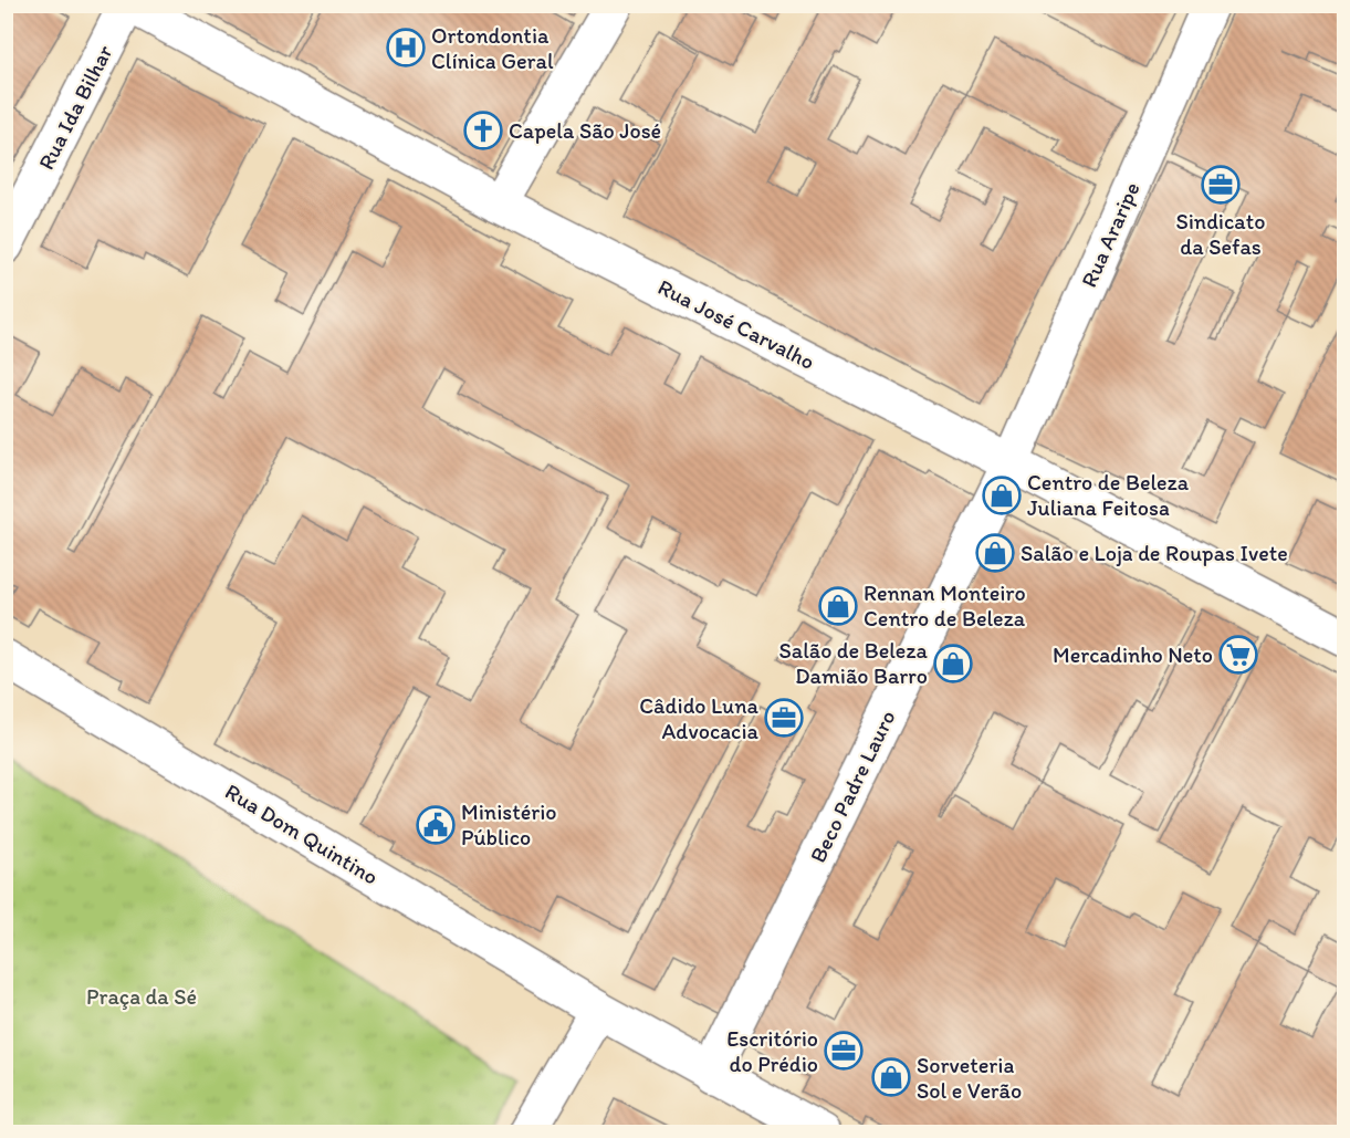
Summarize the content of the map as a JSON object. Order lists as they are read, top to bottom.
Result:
{
  "streets": {
    "street": [
      "Rua Ida Bilhar",
      "Rua Araripe",
      "Rua José Carvalho",
      "Beco Padre Lauro",
      "Rua Dom Quintino"
    ]
  },
  "crossings": [
    ["Rua Ida Bilhar", "Rua José Carvalho"],
    ["Rua Araripe", "Rua José Carvalho"],
    ["Rua Araripe", "Beco Padre Lauro"],
    ["Rua José Carvalho", "Beco Padre Lauro"],
    ["Beco Padre Lauro", "Rua Dom Quintino"]
  ],
  "parks": ["Praça da Sé"],
  "places": {
    "hospital": ["Ortondontia Clínica Geral"],
    "church": ["Capela São José"],
    "office": ["Sindicato da Sefas", "Câdido Luna Advocacia", "Escritório do Prédio"],
    "shop": [
      "Centro de Beleza Juliana Feitosa",
      "Salão e Loja de Roupas Ivete",
      "Rennan Monteiro Centro de Beleza",
      "Salão de Beleza Damião Barro",
      "Sorveteria Sol e Verão"
    ],
    "supermarket": ["Mercadinho Neto"],
    "public building": ["Ministério Público"]
  }
}
